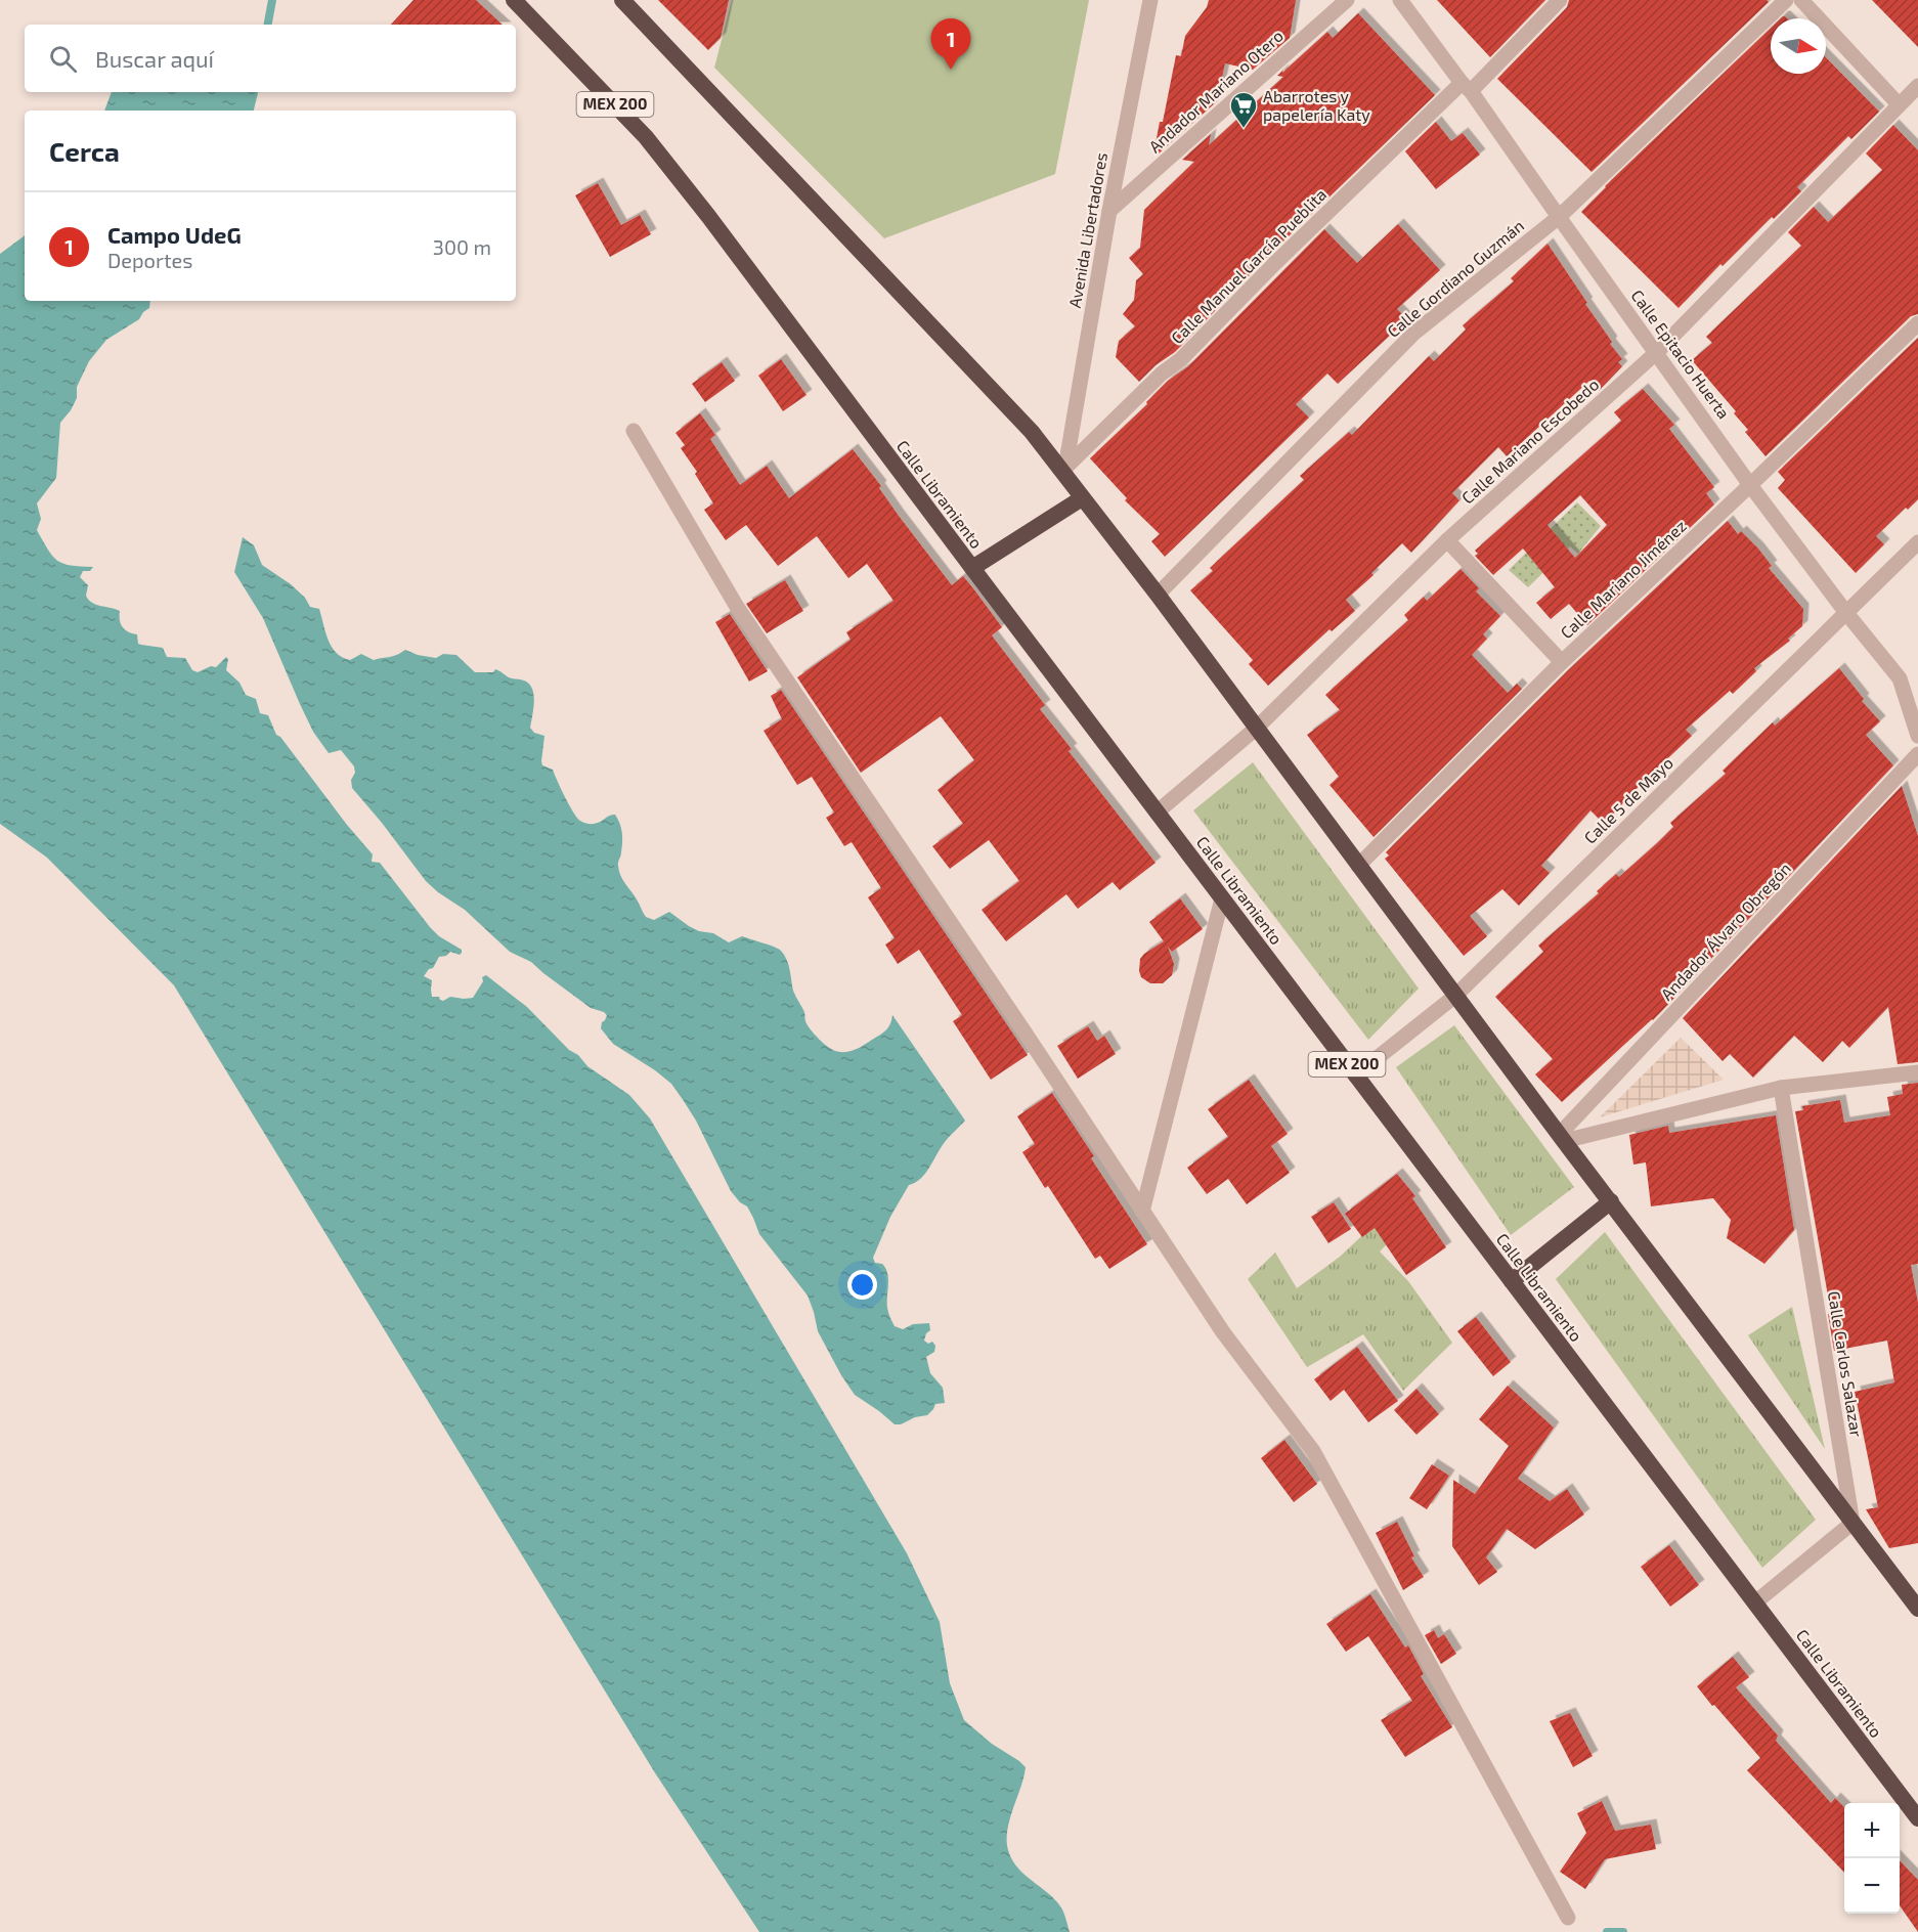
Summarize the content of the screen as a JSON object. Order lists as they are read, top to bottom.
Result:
{
  "streets": {
    "highway": ["MEX 200", "Calle Libramiento"],
    "street": [
      "Andador Mariano Otero",
      "Avenida Libertadores",
      "Calle Manuel García Pueblita",
      "Calle Gordiano Guzmán",
      "Calle Epitacio Huerta",
      "Calle Mariano Escobedo",
      "Calle Mariano Jiménez",
      "Calle 5 de Mayo",
      "Andador Álvaro Obregón",
      "Calle Carlos Salazar"
    ]
  },
  "crossings": [
    ["Andador Mariano Otero", "Avenida Libertadores"],
    ["Avenida Libertadores", "Calle Manuel García Pueblita"],
    ["Calle Manuel García Pueblita", "Calle Epitacio Huerta"],
    ["Calle Gordiano Guzmán", "Calle Epitacio Huerta"],
    ["Calle Epitacio Huerta", "Calle Mariano Escobedo"],
    ["Calle Epitacio Huerta", "Calle Mariano Jiménez"],
    ["Calle Epitacio Huerta", "Calle 5 de Mayo"],
    ["Calle Mariano Escobedo", "Calle Libramiento"],
    ["Calle Libramiento", "Calle 5 de Mayo"]
  ],
  "places": {
    "supermarket": ["Abarrotes y papelería Katy"]
  },
  "north": "right",
  "page": {
    "pins": "1",
    "search": "Buscar aquí",
    "heading": "Cerca",
    "list": [
      {
        "mark": "1",
        "name": "Campo UdeG",
        "note": "Deportes",
        "value": "300 m"
      }
    ],
    "map_buttons": ["+", "−"]
  }
}
